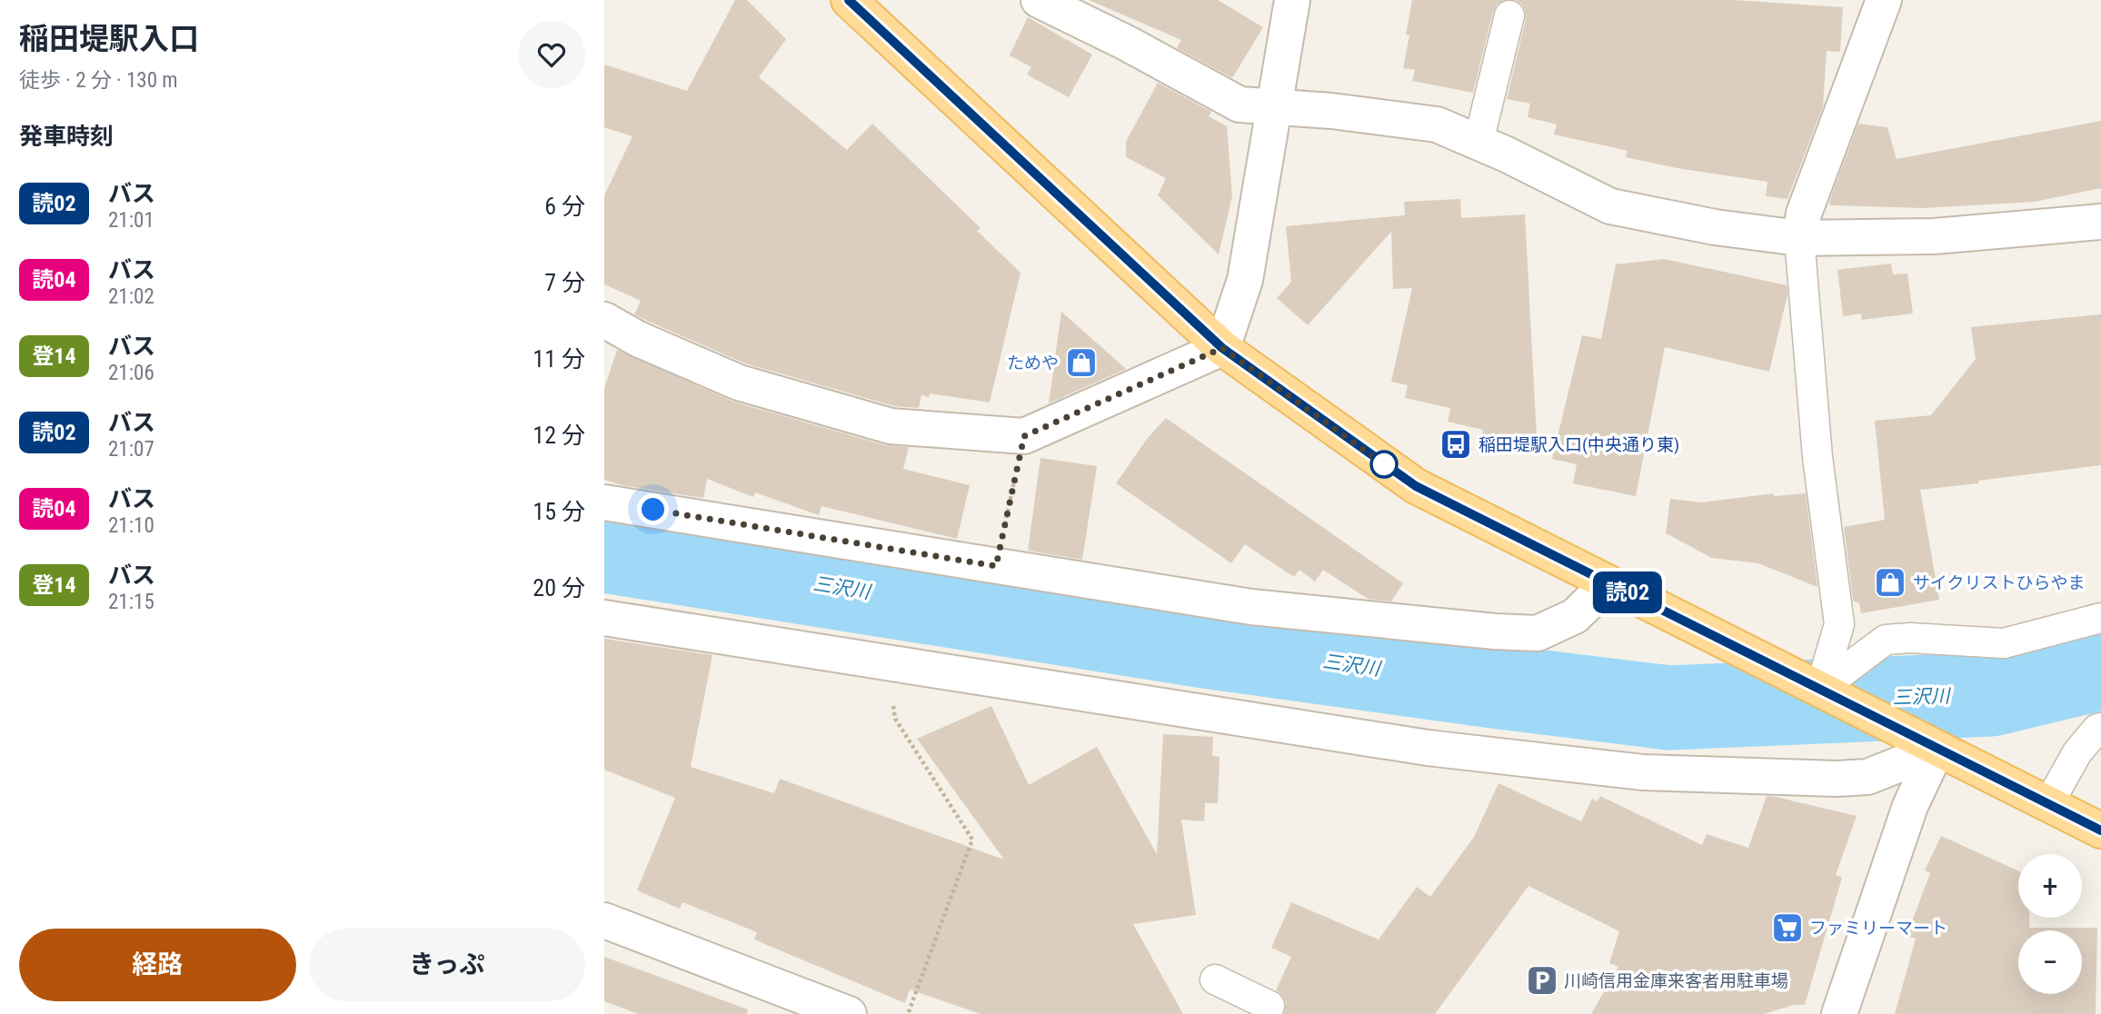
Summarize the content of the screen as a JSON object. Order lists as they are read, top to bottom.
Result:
{
  "water": ["三沢川"],
  "places": {
    "shop": ["ためや", "サイクリストひらやま"],
    "bus stop": ["稲田堤駅入口(中央通り東)"],
    "supermarket": ["ファミリーマート"],
    "parking": ["川崎信用金庫来客者用駐車場"]
  },
  "lines": ["bus line 読02"],
  "page": {
    "heading": [
      ["稲田堤駅入口", "徒歩 · 2 分 · 130 m"],
      "発車時刻"
    ],
    "on_map": "読02",
    "list": [
      {
        "mark": "読02",
        "name": "バス",
        "note": "21:01",
        "value": "6 分"
      },
      {
        "mark": "読04",
        "name": "バス",
        "note": "21:02",
        "value": "7 分"
      },
      {
        "mark": "登14",
        "name": "バス",
        "note": "21:06",
        "value": "11 分"
      },
      {
        "mark": "読02",
        "name": "バス",
        "note": "21:07",
        "value": "12 分"
      },
      {
        "mark": "読04",
        "name": "バス",
        "note": "21:10",
        "value": "15 分"
      },
      {
        "mark": "登14",
        "name": "バス",
        "note": "21:15",
        "value": "20 分"
      }
    ],
    "map_buttons": ["+", "−"],
    "buttons": ["経路", "きっぷ"]
  }
}
